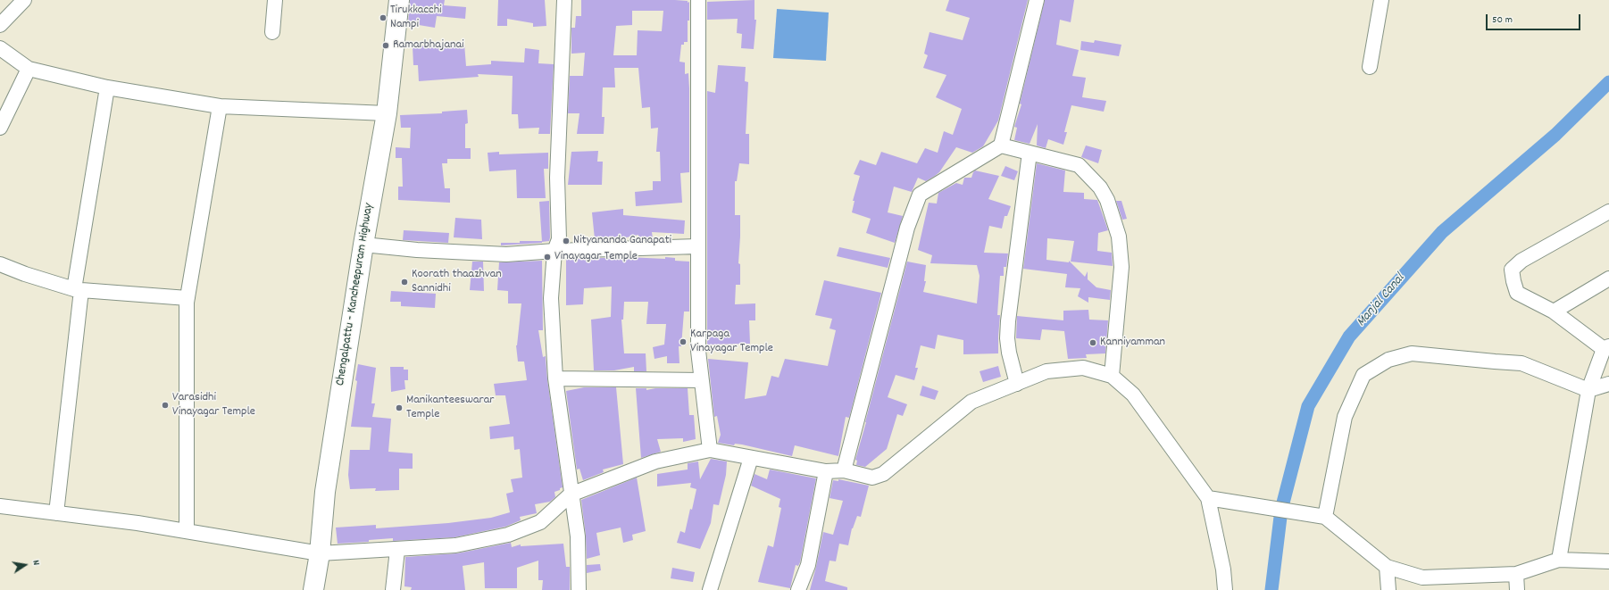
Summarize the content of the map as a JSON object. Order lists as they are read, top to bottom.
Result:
{
  "streets": {
    "highway": ["Chengalpattu - Kancheepuram Highway"]
  },
  "water": ["Manjal Canal"],
  "places": [
    "Tirukkacchi Nampi",
    "Ramarbhajanai",
    "Nityananda Ganapati",
    "Vinayagar Temple",
    "Koorath thaazhvan Sannidhi",
    "Karpaga Vinayagar Temple",
    "Kanniyamman",
    "Varasidhi Vinayagar Temple",
    "Manikanteeswarar Temple"
  ],
  "scale_bar": "50 m",
  "north": "right"
}
